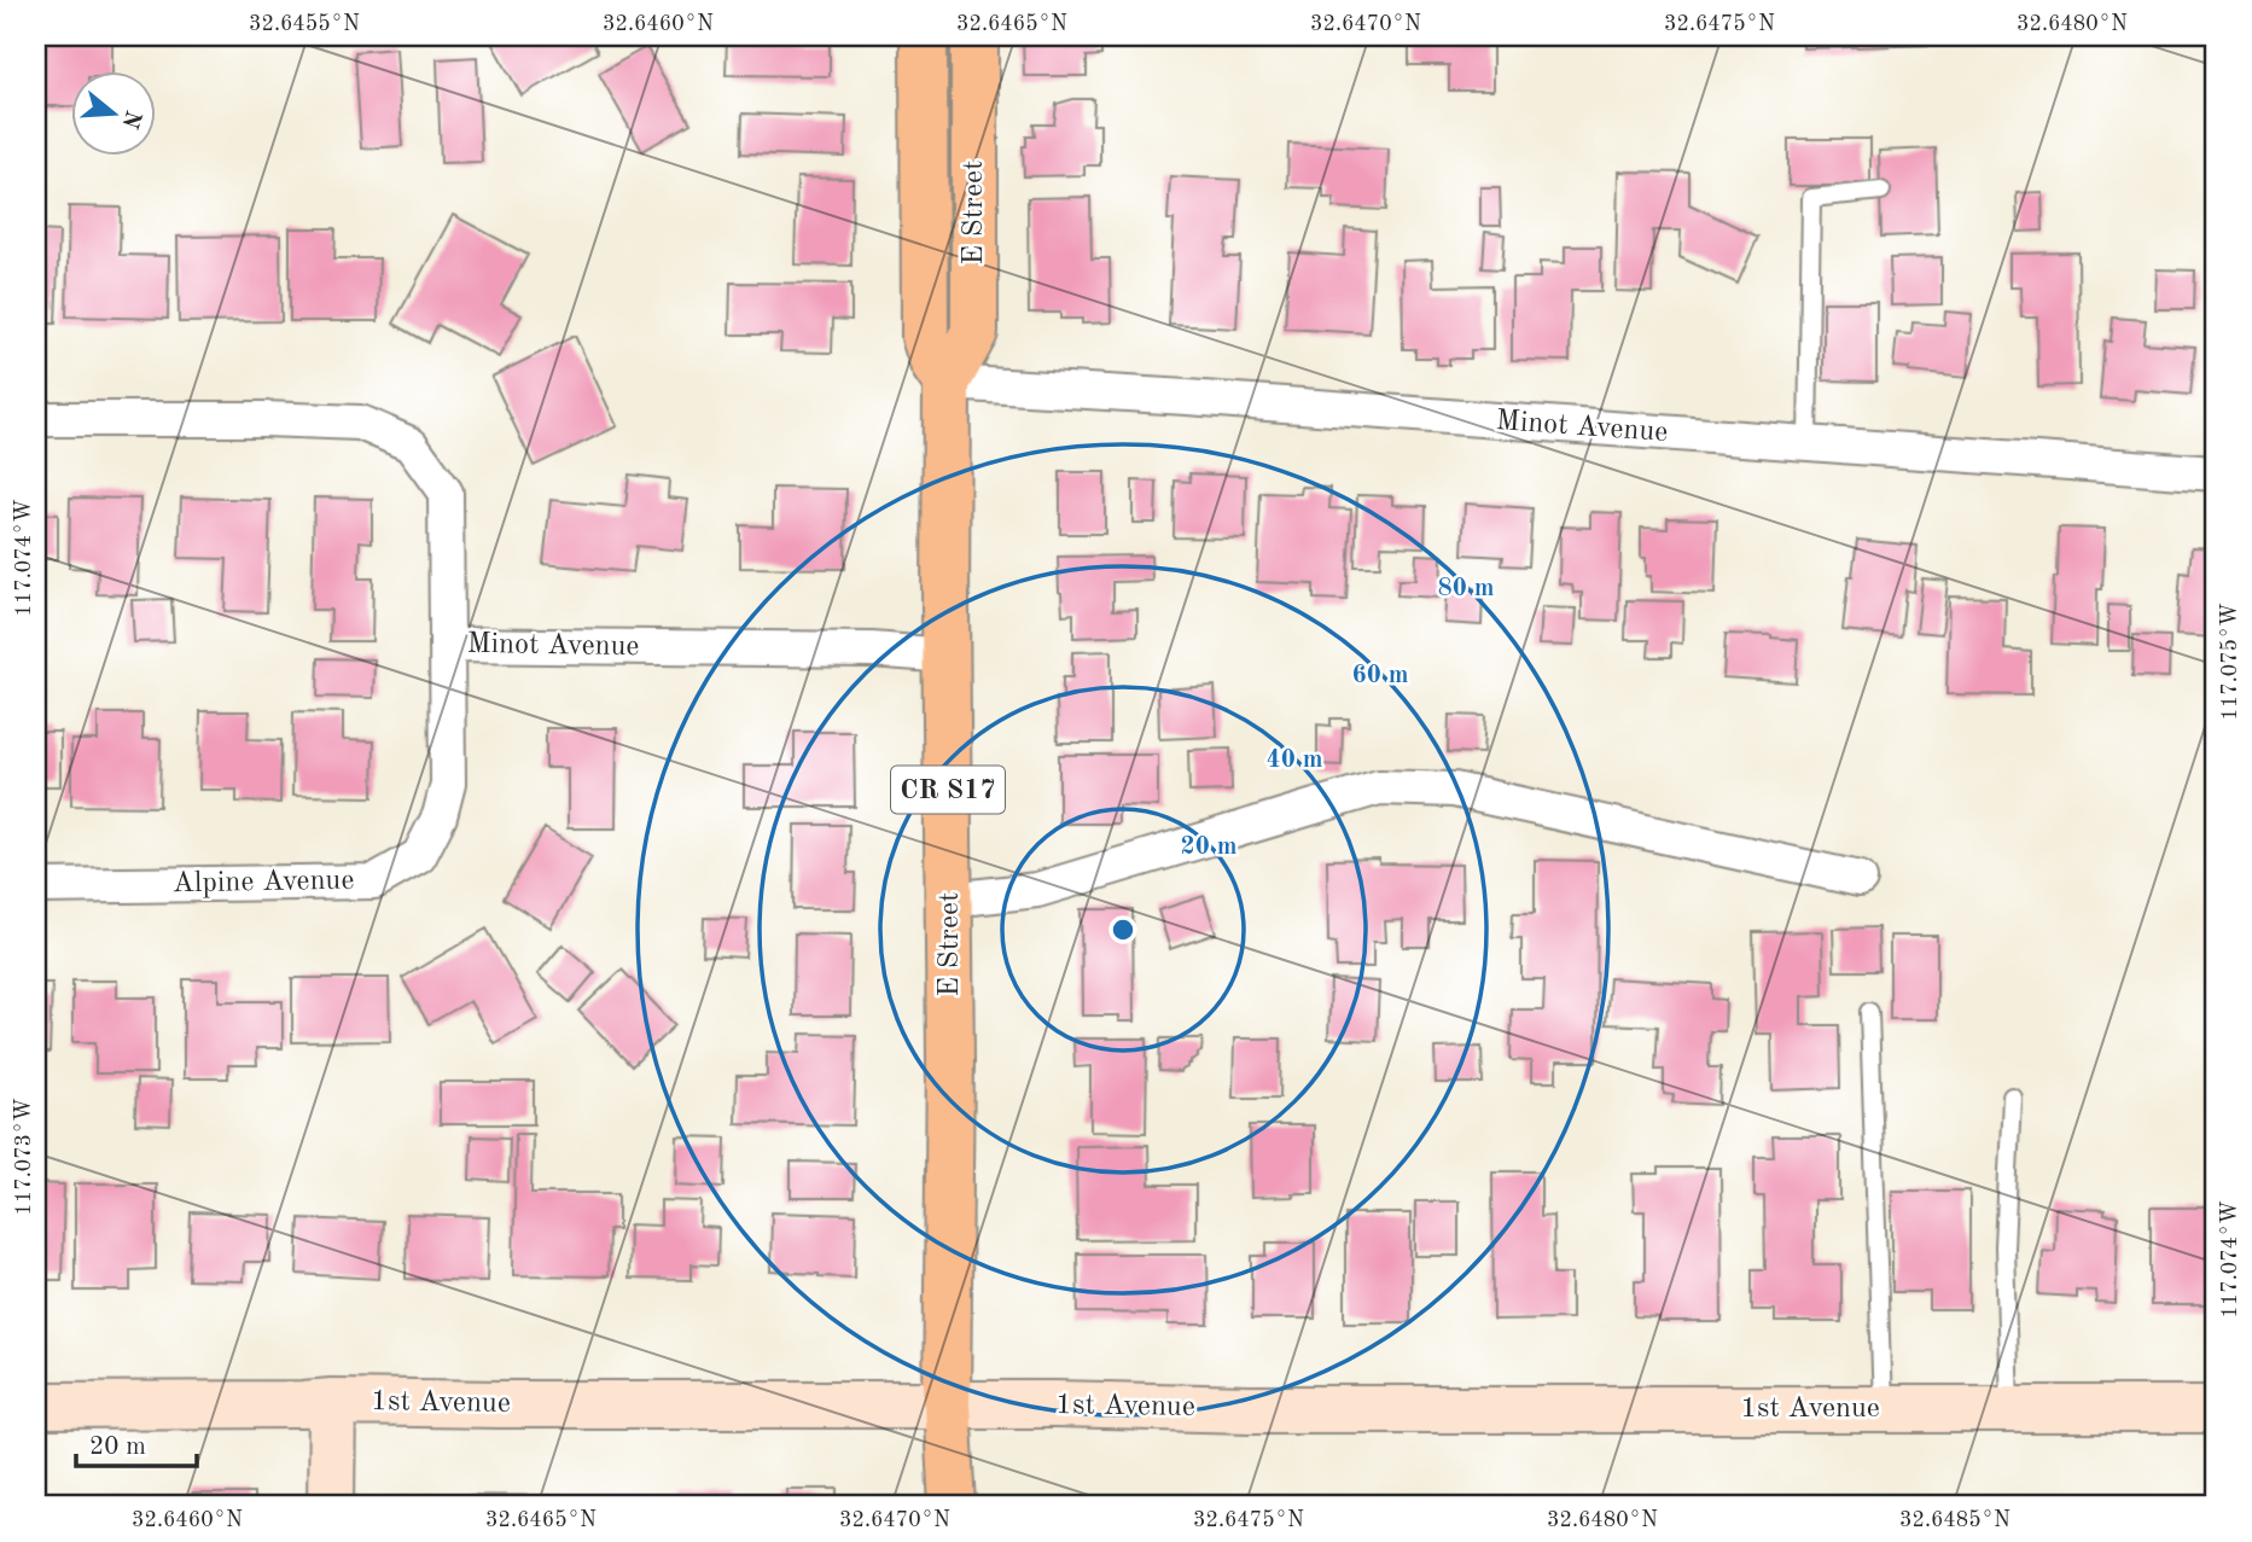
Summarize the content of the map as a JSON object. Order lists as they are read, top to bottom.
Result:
{
  "streets": {
    "main road": ["E Street", "CR S17"],
    "street": ["Minot Avenue", "Alpine Avenue", "1st Avenue"]
  },
  "crossings": [
    ["E Street", "Minot Avenue"],
    ["E Street", "1st Avenue"],
    ["Minot Avenue", "Alpine Avenue"]
  ],
  "scale_bar": "20 m",
  "north": "right",
  "coordinates": [
    "32.6455°N",
    "32.6460°N",
    "32.6465°N",
    "32.6470°N",
    "32.6475°N",
    "32.6480°N",
    "117.074°W",
    "117.075°W",
    "117.073°W",
    "32.6485°N"
  ],
  "rings": [
    "80 m",
    "60 m",
    "40 m",
    "20 m"
  ]
}
